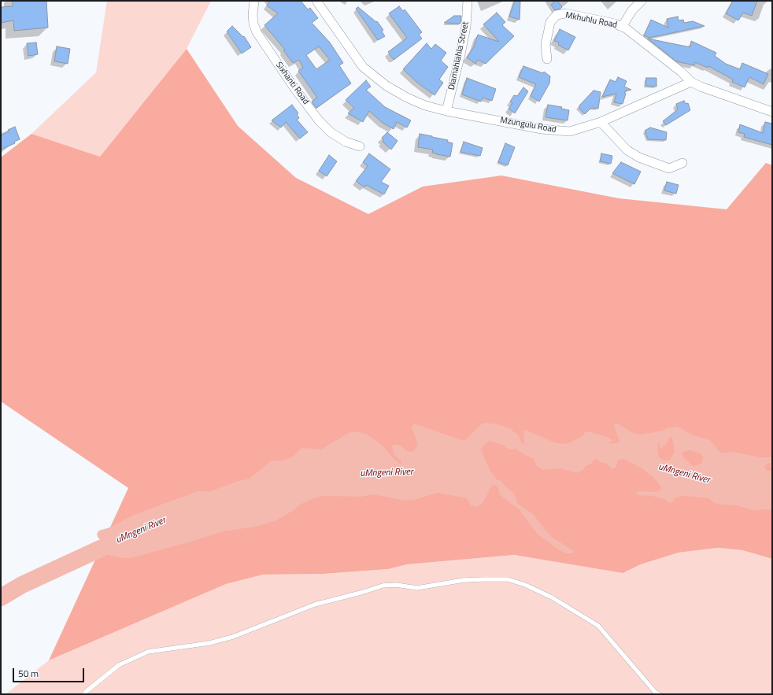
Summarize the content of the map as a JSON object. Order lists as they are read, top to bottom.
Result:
{
  "streets": {
    "street": [
      "Mkhuhlu Road",
      "Dlamahlahla Street",
      "Sixhanti Road",
      "Mzungulu Road"
    ]
  },
  "crossings": [
    ["Mkhuhlu Road", "Mzungulu Road"],
    ["Dlamahlahla Street", "Mzungulu Road"]
  ],
  "water": ["uMngeni River"],
  "scale_bar": "50 m"
}
